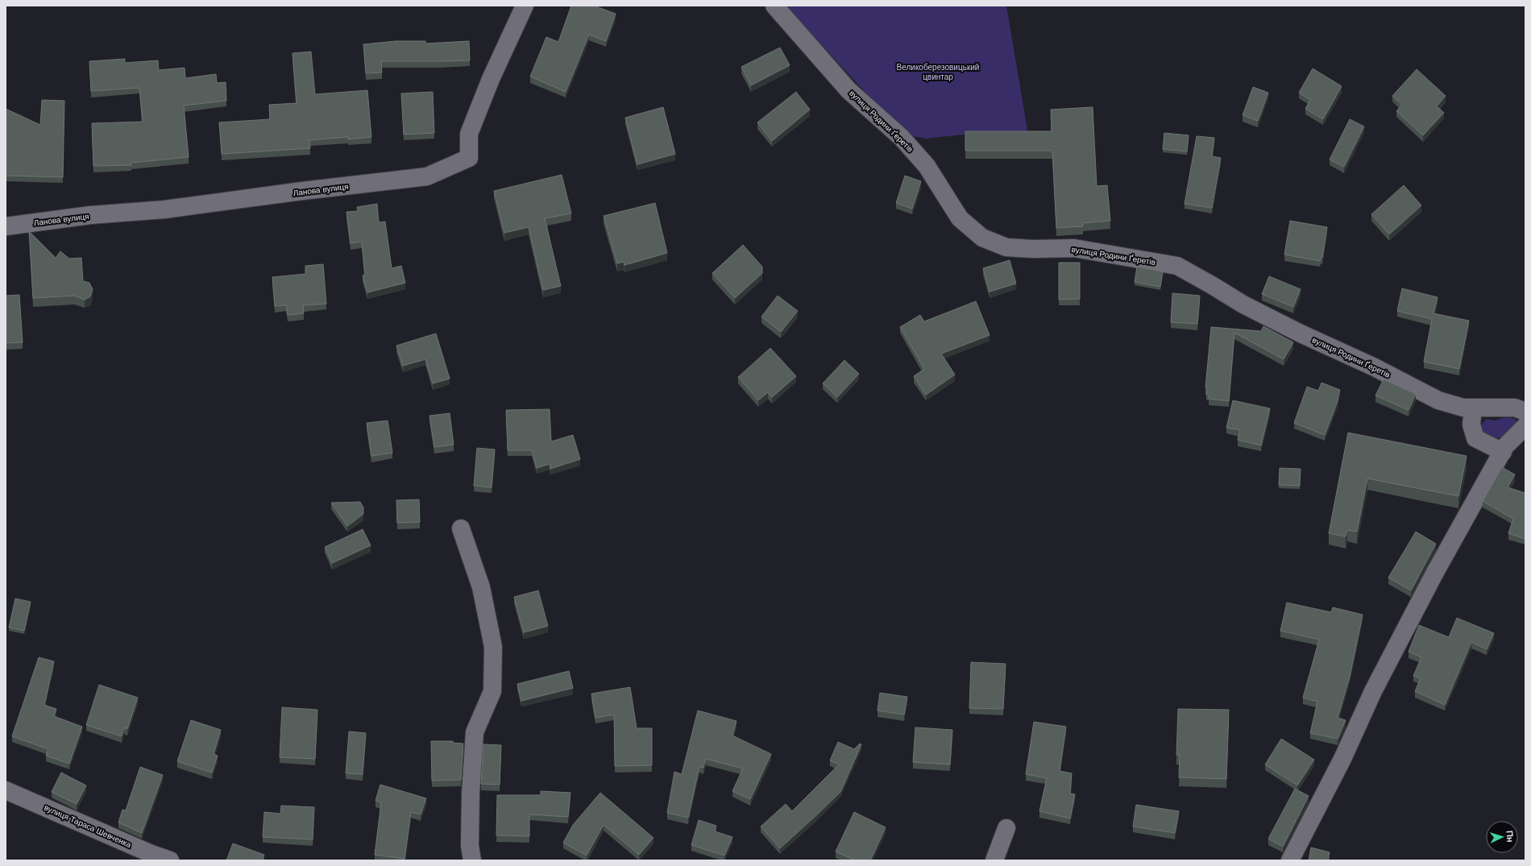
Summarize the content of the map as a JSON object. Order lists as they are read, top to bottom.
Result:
{
  "streets": {
    "street": ["вулиця Родини Ґеретів", "Ланова вулиця", "вулиця Тараса Шевченка"]
  },
  "parks": ["Великоберезовицький цвинтар"],
  "north": "right"
}
